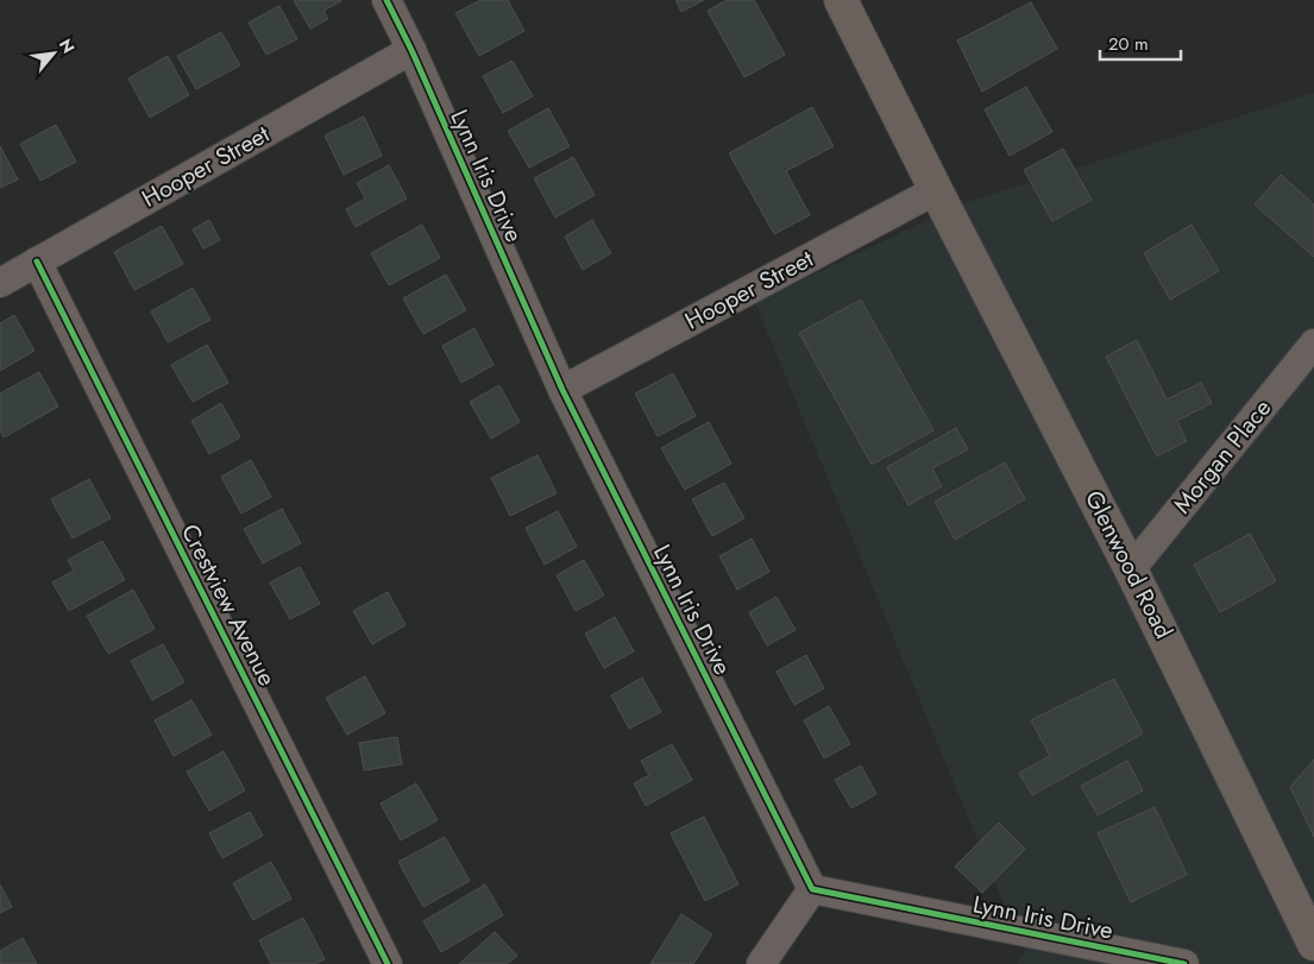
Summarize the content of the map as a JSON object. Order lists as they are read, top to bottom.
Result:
{
  "streets": {
    "main road": ["Glenwood Road"],
    "street": [
      "Hooper Street",
      "Lynn Iris Drive",
      "Morgan Place",
      "Crestview Avenue"
    ]
  },
  "crossings": [
    ["Hooper Street", "Lynn Iris Drive"],
    ["Hooper Street", "Glenwood Road"],
    ["Hooper Street", "Crestview Avenue"],
    ["Morgan Place", "Glenwood Road"]
  ],
  "scale_bar": "20 m",
  "north": "top right"
}
